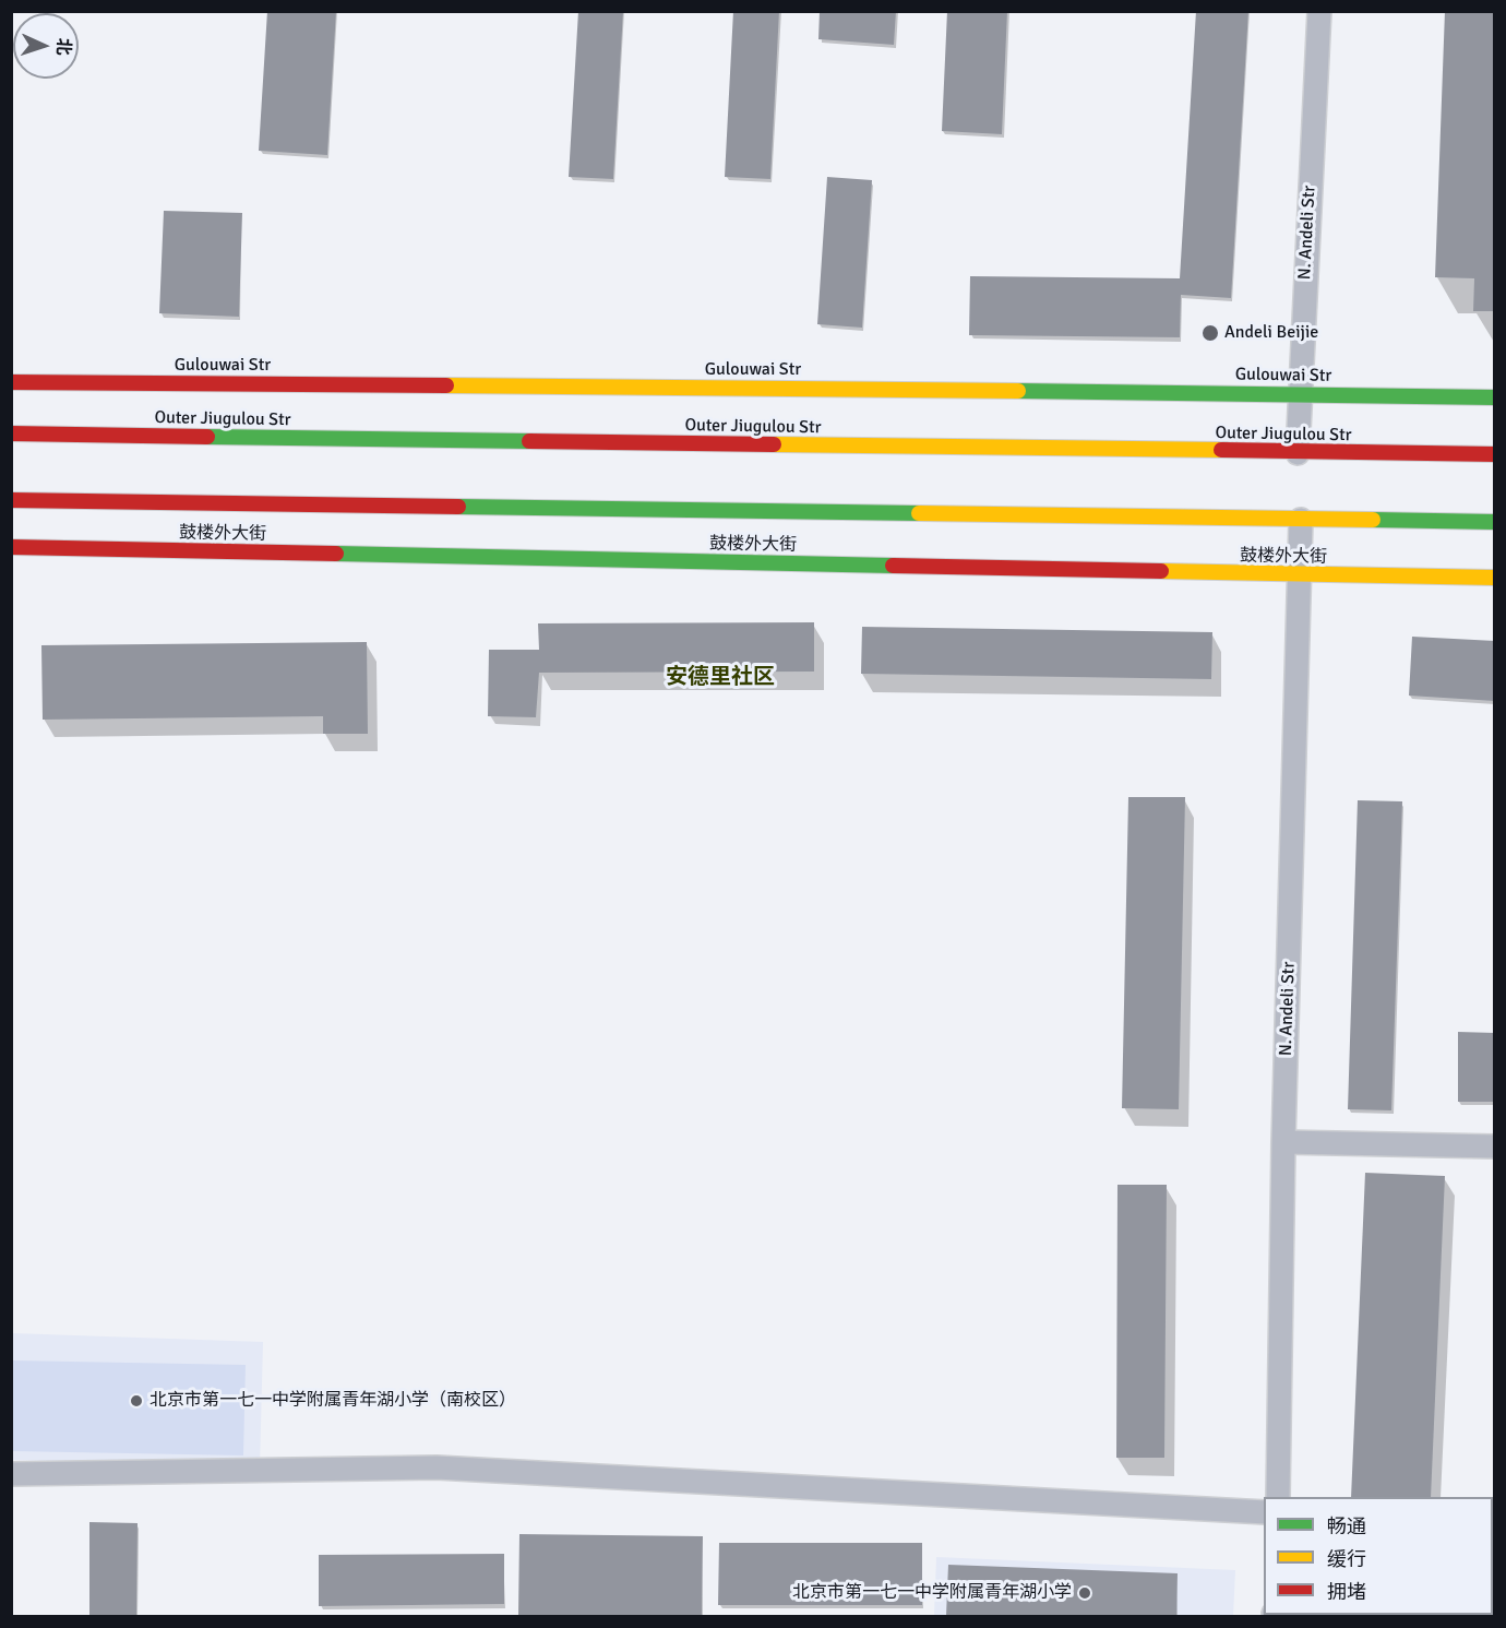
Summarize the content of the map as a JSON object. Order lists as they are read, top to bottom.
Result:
{
  "streets": {
    "street": [
      "N. Andeli Str",
      "Gulouwai Str",
      "Outer Jiugulou Str",
      "鼓楼外大街"
    ]
  },
  "crossings": [
    ["N. Andeli Str", "Gulouwai Str"],
    ["N. Andeli Str", "Outer Jiugulou Str"],
    ["N. Andeli Str", "鼓楼外大街"]
  ],
  "districts": ["安德里社区"],
  "places": ["Andeli Beijie", "北京市第一七一中学附属青年湖小学（南校区）", "北京市第一七一中学附属青年湖小学"],
  "legend": ["畅通", "缓行", "拥堵"],
  "north": "right"
}
